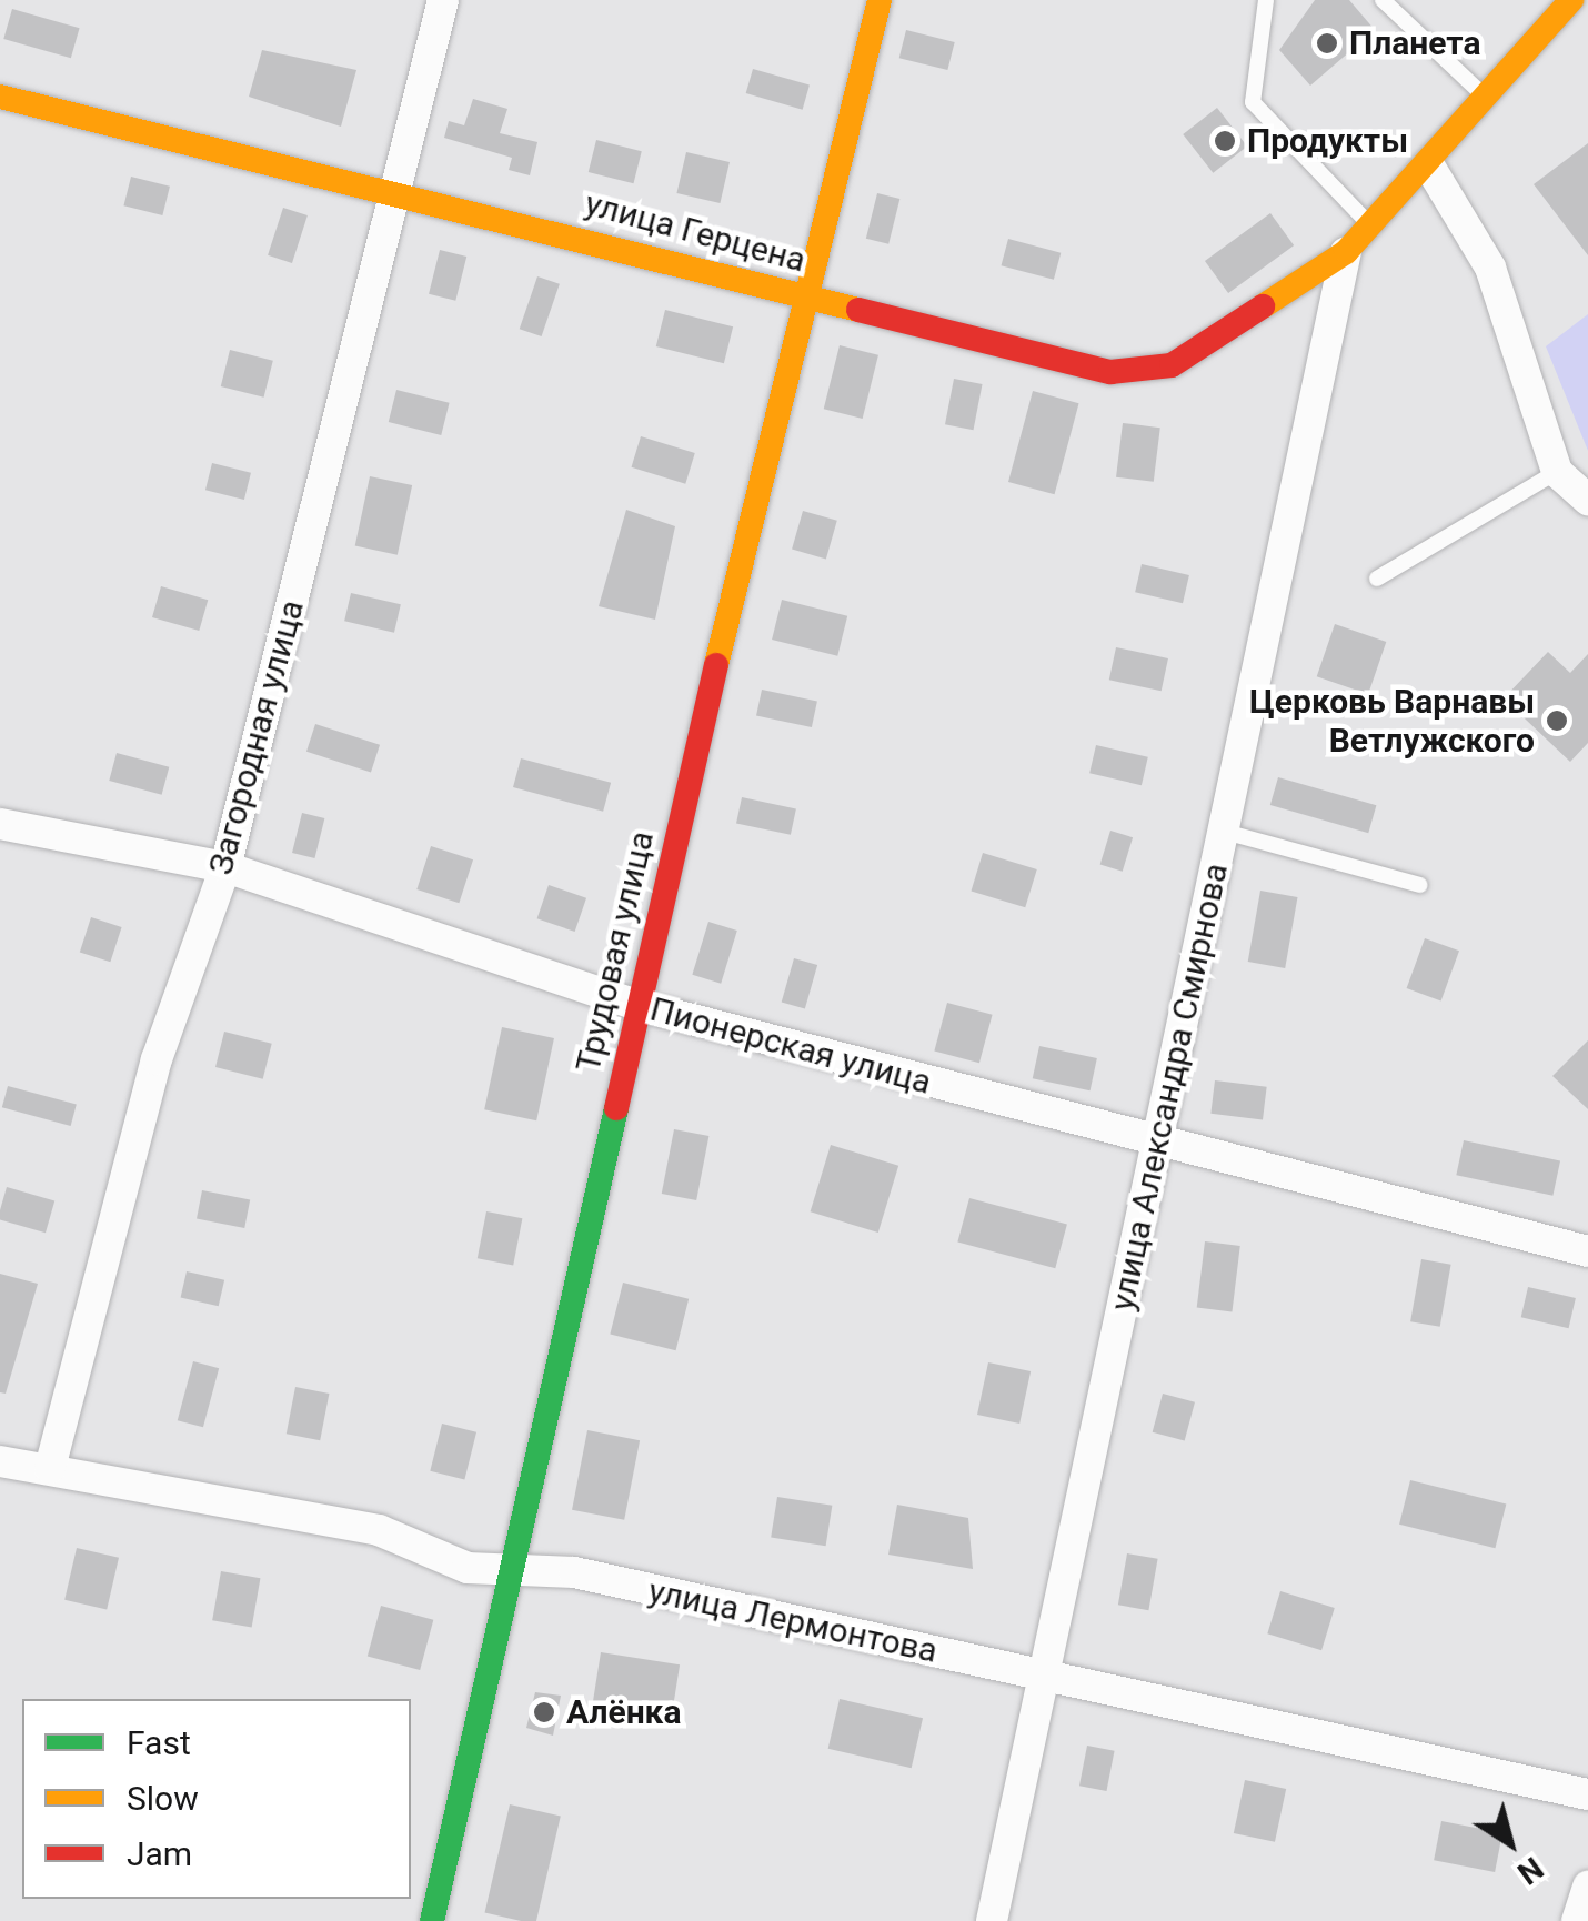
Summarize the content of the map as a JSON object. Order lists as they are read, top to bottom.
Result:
{
  "streets": {
    "street": [
      "улица Герцена",
      "Загородная улица",
      "Трудовая улица",
      "Пионерская улица",
      "улица Александра Смирнова",
      "улица Лермонтова"
    ]
  },
  "crossings": [
    ["улица Герцена", "Загородная улица"],
    ["улица Герцена", "Трудовая улица"],
    ["улица Герцена", "улица Александра Смирнова"],
    ["Загородная улица", "Пионерская улица"],
    ["Загородная улица", "улица Лермонтова"],
    ["Трудовая улица", "Пионерская улица"],
    ["Трудовая улица", "улица Лермонтова"],
    ["Пионерская улица", "улица Александра Смирнова"],
    ["улица Александра Смирнова", "улица Лермонтова"]
  ],
  "places": [
    "Планета",
    "Продукты",
    "Церковь Варнавы Ветлужского",
    "Алёнка"
  ],
  "legend": ["Fast", "Slow", "Jam"],
  "north": "bottom right"
}
